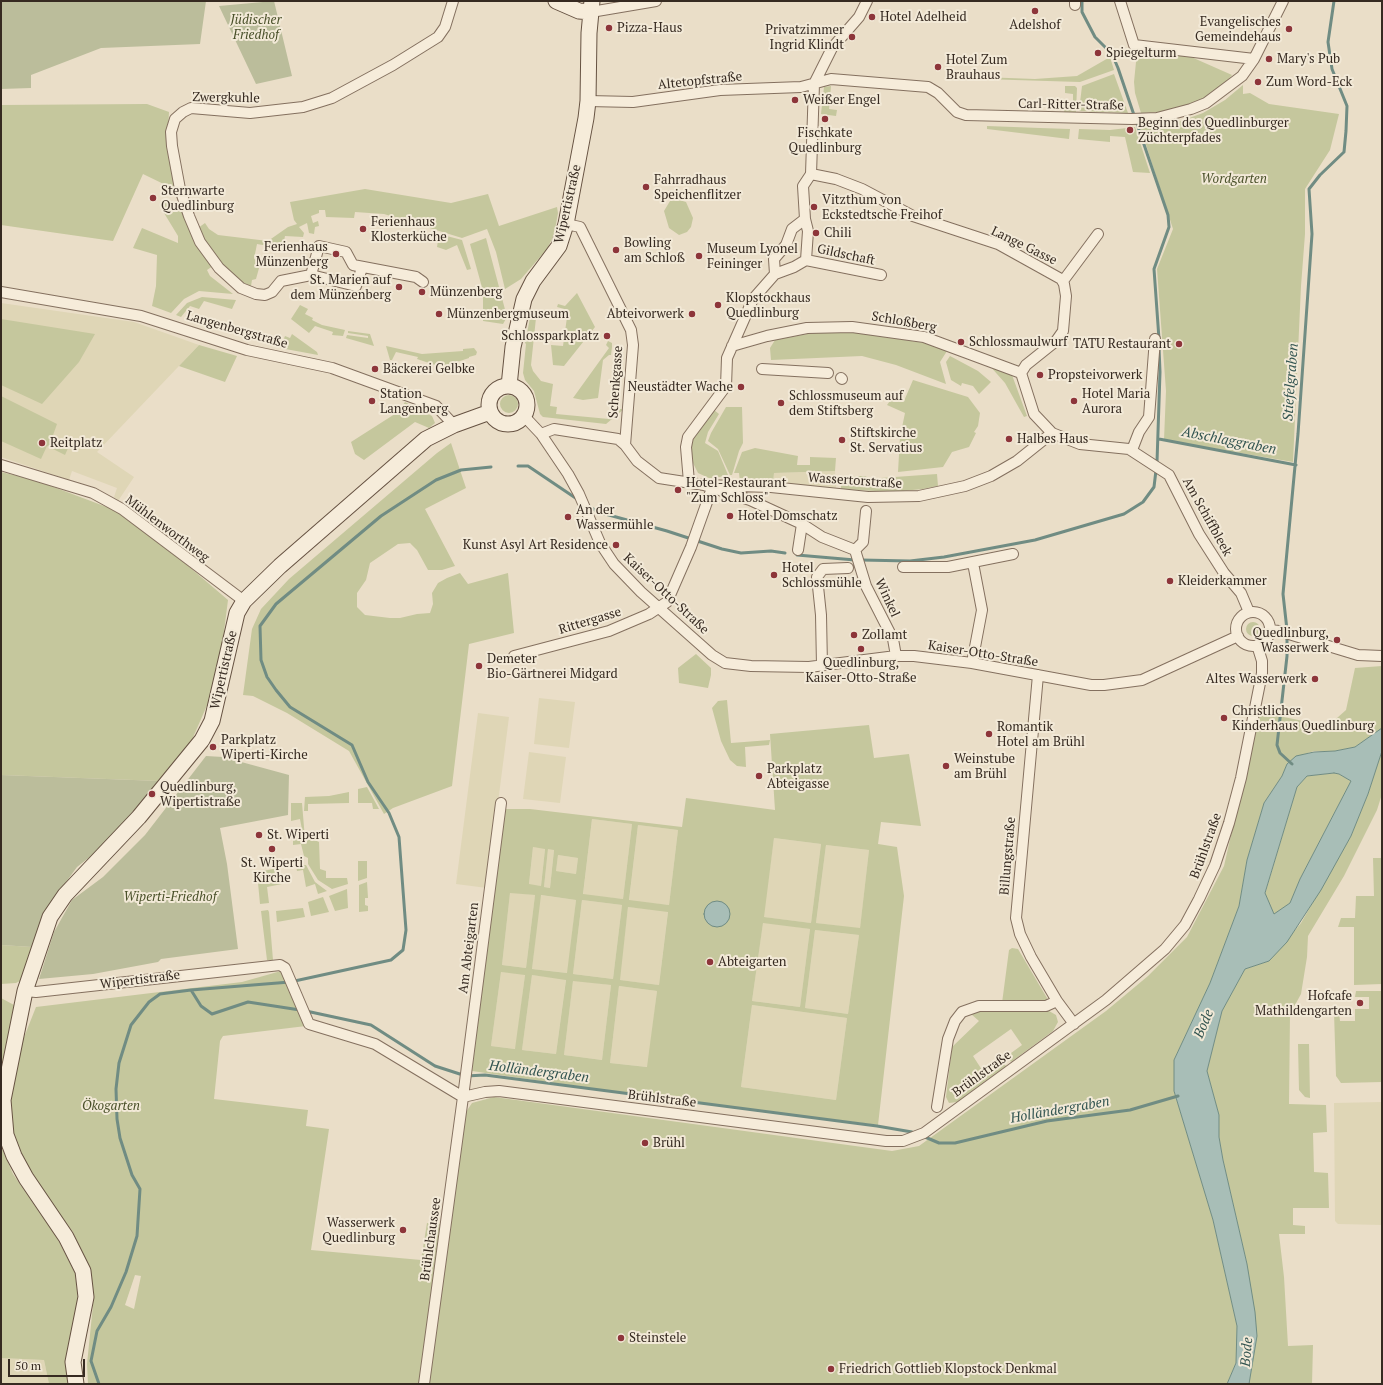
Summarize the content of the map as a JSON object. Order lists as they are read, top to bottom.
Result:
{
  "streets": {
    "street": [
      "Altetopfstraße",
      "Zwergkuhle",
      "Carl-Ritter-Straße",
      "Wipertistraße",
      "Lange Gasse",
      "Gildschaft",
      "Schloßberg",
      "Langenbergstraße",
      "Schenkgasse",
      "Wassertorstraße",
      "Am Schiffbleek",
      "Mühlenworthweg",
      "Kaiser-Otto-Straße",
      "Winkel",
      "Rittergasse",
      "Brühlstraße",
      "Billungstraße",
      "Am Abteigarten",
      "Brühlchaussee"
    ]
  },
  "crossings": [
    ["Altetopfstraße", "Carl-Ritter-Straße"],
    ["Altetopfstraße", "Wipertistraße"],
    ["Wipertistraße", "Langenbergstraße"],
    ["Wipertistraße", "Schenkgasse"],
    ["Wipertistraße", "Mühlenworthweg"],
    ["Wipertistraße", "Kaiser-Otto-Straße"],
    ["Wipertistraße", "Brühlstraße"],
    ["Wipertistraße", "Am Abteigarten"],
    ["Wipertistraße", "Brühlchaussee"],
    ["Lange Gasse", "Gildschaft"],
    ["Lange Gasse", "Schloßberg"],
    ["Wassertorstraße", "Rittergasse"],
    ["Am Schiffbleek", "Kaiser-Otto-Straße"],
    ["Am Schiffbleek", "Brühlstraße"],
    ["Kaiser-Otto-Straße", "Winkel"],
    ["Kaiser-Otto-Straße", "Rittergasse"],
    ["Kaiser-Otto-Straße", "Brühlstraße"],
    ["Kaiser-Otto-Straße", "Billungstraße"],
    ["Brühlstraße", "Billungstraße"],
    ["Brühlstraße", "Am Abteigarten"],
    ["Brühlstraße", "Brühlchaussee"],
    ["Am Abteigarten", "Brühlchaussee"]
  ],
  "water": [
    "Stiefelgraben",
    "Abschlaggraben",
    "Bode",
    "Holländergraben"
  ],
  "parks": [
    "Jüdischer Friedhof",
    "Wordgarten",
    "Wiperti-Friedhof",
    "Ökogarten"
  ],
  "places": [
    "Adelshof",
    "Hotel Adelheid",
    "Pizza-Haus",
    "Evangelisches Gemeindehaus",
    "Privatzimmer Ingrid Klindt",
    "Spiegelturm",
    "Mary's Pub",
    "Hotel Zum Brauhaus",
    "Zum Word-Eck",
    "Weißer Engel",
    "Fischkate Quedlinburg",
    "Beginn des Quedlinburger Züchterpfades",
    "Fahrradhaus Speichenflitzer",
    "Sternwarte Quedlinburg",
    "Vitzthum von Eckstedtsche Freihof",
    "Ferienhaus Klosterküche",
    "Chili",
    "Bowling am Schloß",
    "Ferienhaus Münzenberg",
    "Museum Lyonel Feininger",
    "St. Marien auf dem Münzenberg",
    "Münzenberg",
    "Klopstockhaus Quedlinburg",
    "Münzenbergmuseum",
    "Abteivorwerk",
    "Schlossparkplatz",
    "Schlossmaulwurf",
    "TATU Restaurant",
    "Bäckerei Gelbke",
    "Propsteivorwerk",
    "Neustädter Wache",
    "Station Langenberg",
    "Hotel Maria Aurora",
    "Schlossmuseum auf dem Stiftsberg",
    "Halbes Haus",
    "Stiftskirche St. Servatius",
    "Reitplatz",
    "Hotel-Restaurant \"Zum Schloss\"",
    "Hotel Domschatz",
    "An der Wassermühle",
    "Kunst Asyl Art Residence",
    "Hotel Schlossmühle",
    "Kleiderkammer",
    "Zollamt",
    "Quedlinburg, Wasserwerk",
    "Quedlinburg, Kaiser-Otto-Straße",
    "Demeter Bio-Gärtnerei Midgard",
    "Altes Wasserwerk",
    "Christliches Kinderhaus Quedlinburg",
    "Romantik Hotel am Brühl",
    "Parkplatz Wiperti-Kirche",
    "Weinstube am Brühl",
    "Parkplatz Abteigasse",
    "Quedlinburg, Wipertistraße",
    "St. Wiperti",
    "St. Wiperti Kirche",
    "Abteigarten",
    "Hofcafe Mathildengarten",
    "Brühl",
    "Wasserwerk Quedlinburg",
    "Steinstele",
    "Friedrich Gottlieb Klopstock Denkmal"
  ],
  "scale_bar": "50 m"
}
